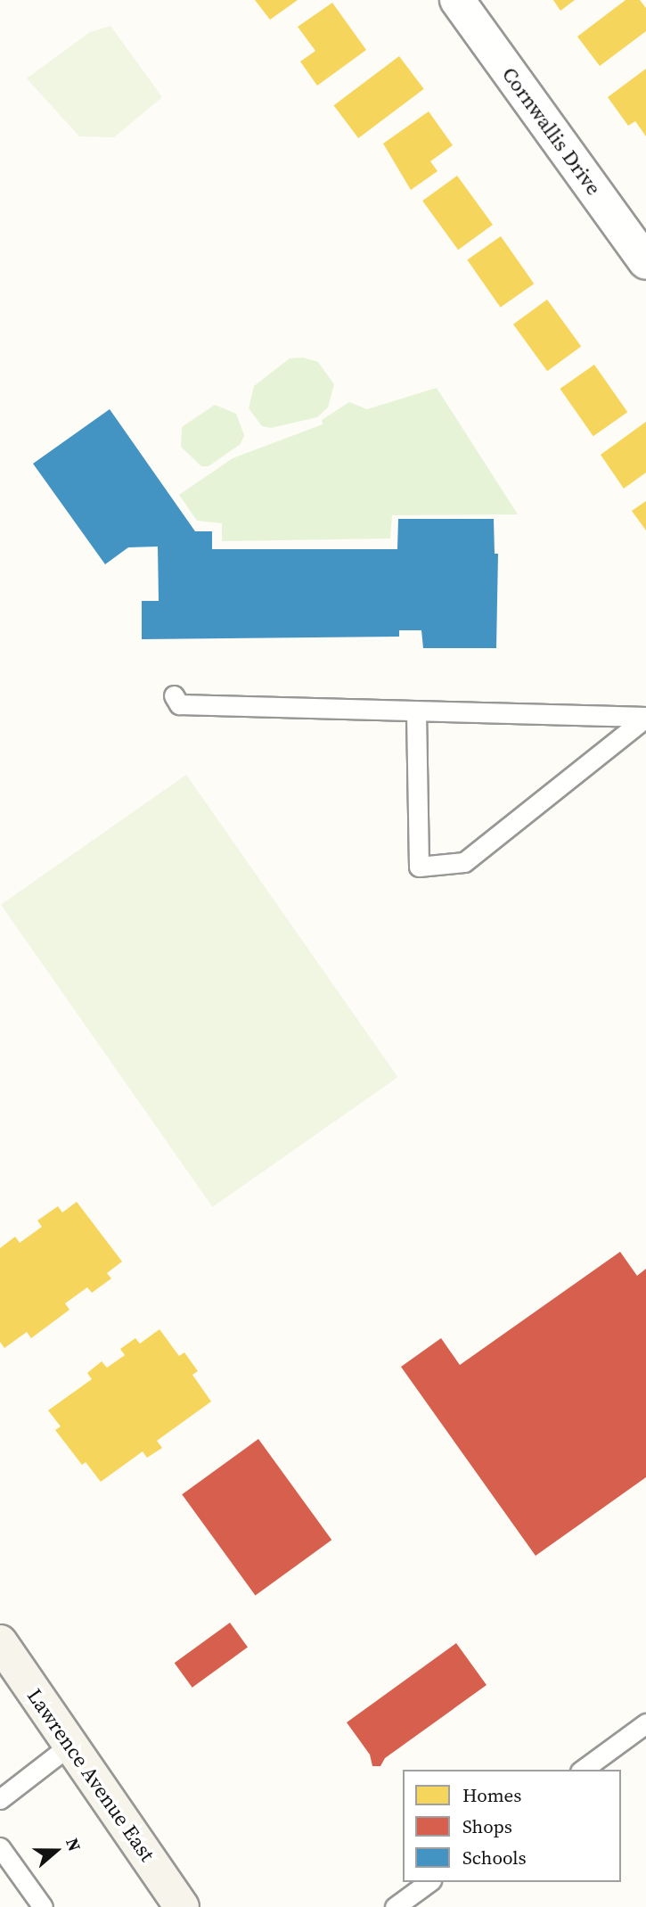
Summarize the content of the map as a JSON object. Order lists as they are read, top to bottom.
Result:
{
  "streets": {
    "main road": ["Lawrence Avenue East"],
    "street": ["Cornwallis Drive"]
  },
  "legend": ["Homes", "Shops", "Schools"],
  "north": "right"
}
